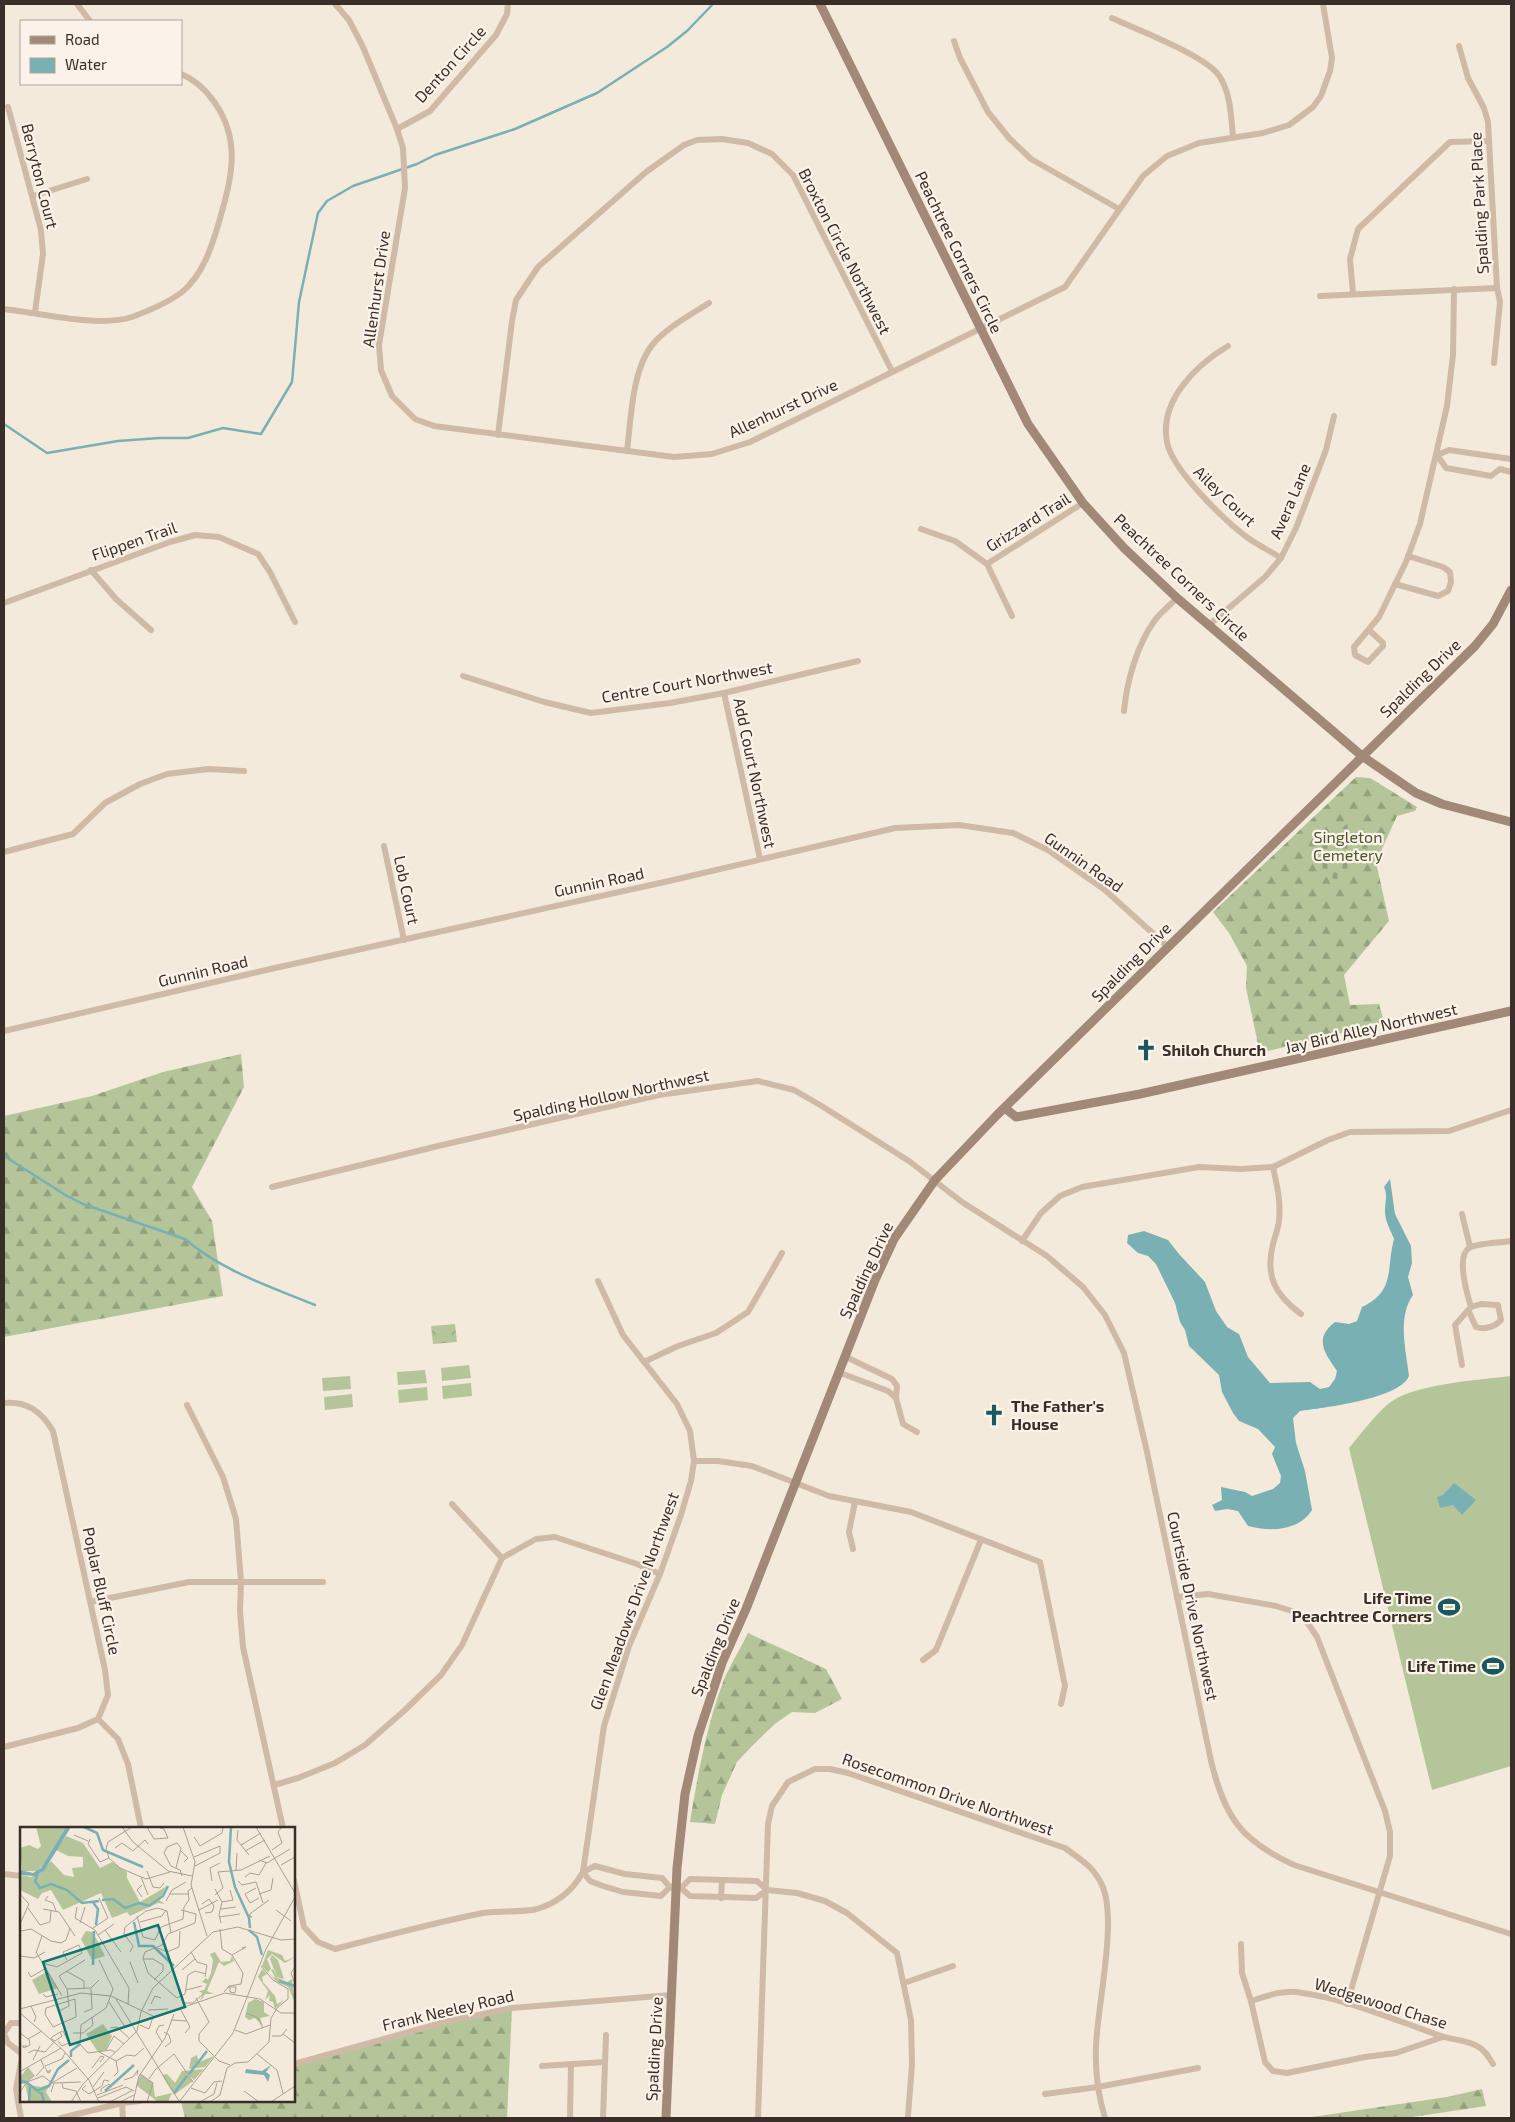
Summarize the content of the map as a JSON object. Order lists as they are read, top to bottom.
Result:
{
  "streets": {
    "main road": ["Peachtree Corners Circle", "Spalding Drive", "Jay Bird Alley Northwest"],
    "street": [
      "Denton Circle",
      "Berryton Court",
      "Spalding Park Place",
      "Broxton Circle Northwest",
      "Allenhurst Drive",
      "Ailey Court",
      "Avera Lane",
      "Grizzard Trail",
      "Flippen Trail",
      "Centre Court Northwest",
      "Add Court Northwest",
      "Gunnin Road",
      "Lob Court",
      "Spalding Hollow Northwest",
      "Poplar Bluff Circle",
      "Glen Meadows Drive Northwest",
      "Courtside Drive Northwest",
      "Rosecommon Drive Northwest",
      "Wedgewood Chase",
      "Frank Neeley Road"
    ]
  },
  "crossings": [
    ["Denton Circle", "Allenhurst Drive"],
    ["Broxton Circle Northwest", "Allenhurst Drive"],
    ["Peachtree Corners Circle", "Allenhurst Drive"],
    ["Peachtree Corners Circle", "Avera Lane"],
    ["Peachtree Corners Circle", "Grizzard Trail"],
    ["Peachtree Corners Circle", "Spalding Drive"],
    ["Ailey Court", "Avera Lane"],
    ["Spalding Drive", "Gunnin Road"],
    ["Spalding Drive", "Jay Bird Alley Northwest"],
    ["Spalding Drive", "Spalding Hollow Northwest"],
    ["Spalding Drive", "Courtside Drive Northwest"],
    ["Spalding Drive", "Frank Neeley Road"],
    ["Centre Court Northwest", "Add Court Northwest"],
    ["Add Court Northwest", "Gunnin Road"],
    ["Gunnin Road", "Lob Court"],
    ["Spalding Hollow Northwest", "Courtside Drive Northwest"]
  ],
  "parks": ["Singleton Cemetery"],
  "places": {
    "church": ["Shiloh Church", "The Father's House"],
    "sports": ["Life Time Peachtree Corners", "Life Time"]
  },
  "legend": ["Road", "Water"]
}
